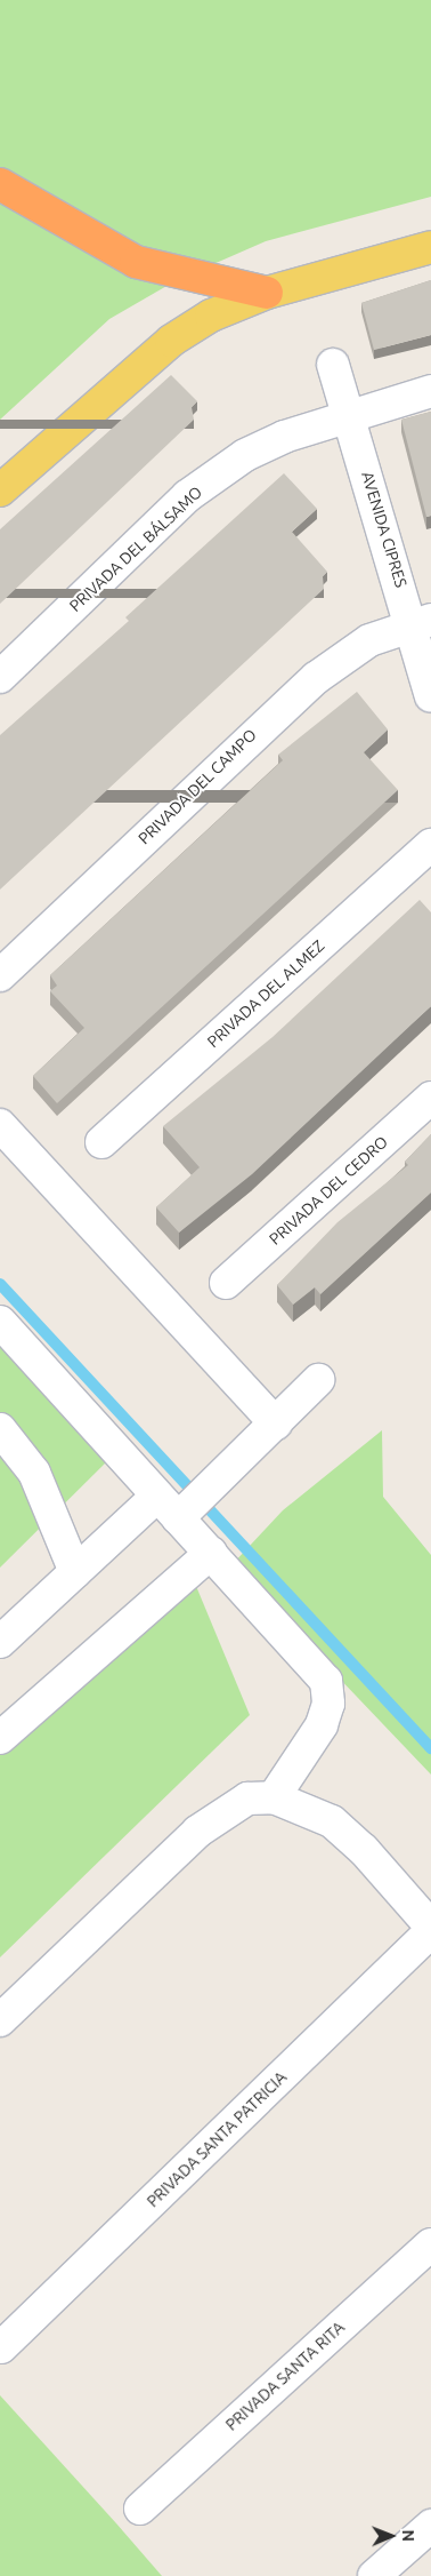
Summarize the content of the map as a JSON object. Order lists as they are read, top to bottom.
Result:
{
  "streets": {
    "street": [
      "AVENIDA CIPRES",
      "PRIVADA DEL BÁLSAMO",
      "PRIVADA DEL CAMPO",
      "PRIVADA DEL ALMEZ",
      "PRIVADA DEL CEDRO",
      "PRIVADA SANTA PATRICIA",
      "PRIVADA SANTA RITA"
    ]
  },
  "crossings": [
    ["AVENIDA CIPRES", "PRIVADA DEL BÁLSAMO"],
    ["AVENIDA CIPRES", "PRIVADA DEL CAMPO"]
  ],
  "north": "right"
}
